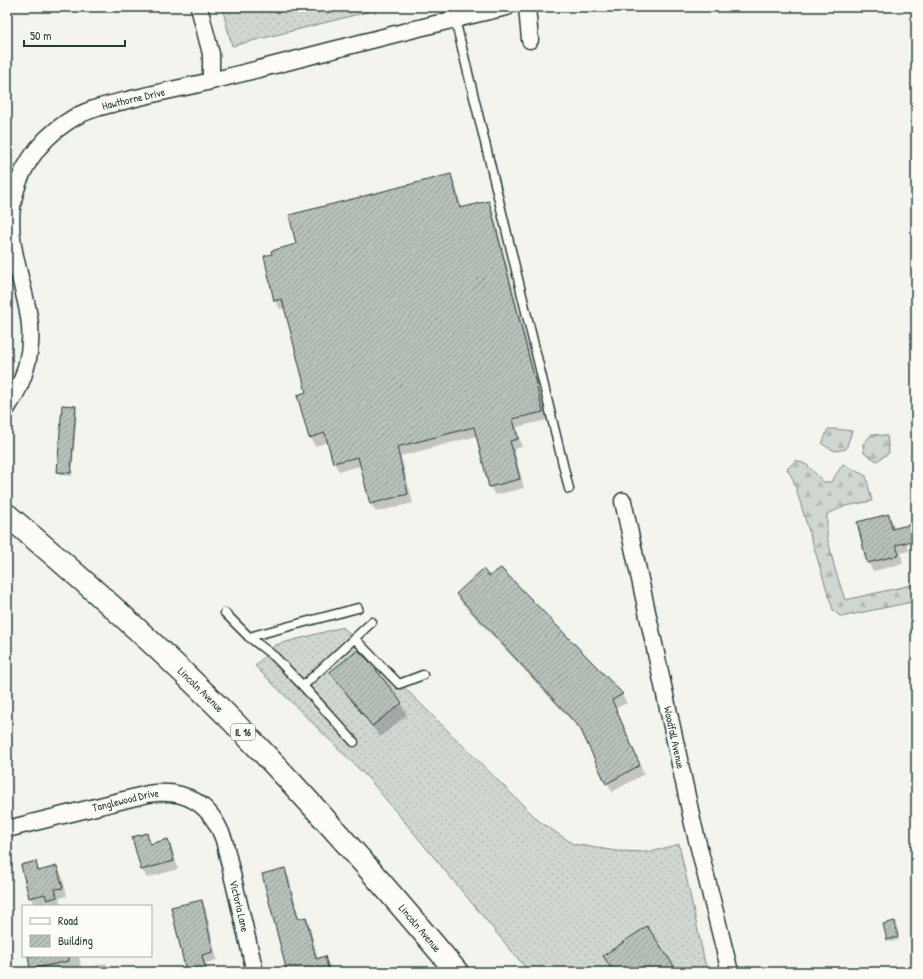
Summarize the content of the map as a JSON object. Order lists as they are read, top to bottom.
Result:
{
  "streets": {
    "main road": ["Lincoln Avenue", "IL 16"],
    "street": [
      "Hawthorne Drive",
      "Woodfall Avenue",
      "Tanglewood Drive",
      "Victoria Lane"
    ]
  },
  "crossings": [
    ["Tanglewood Drive", "Victoria Lane"]
  ],
  "legend": ["Road", "Building"],
  "scale_bar": "50 m"
}
